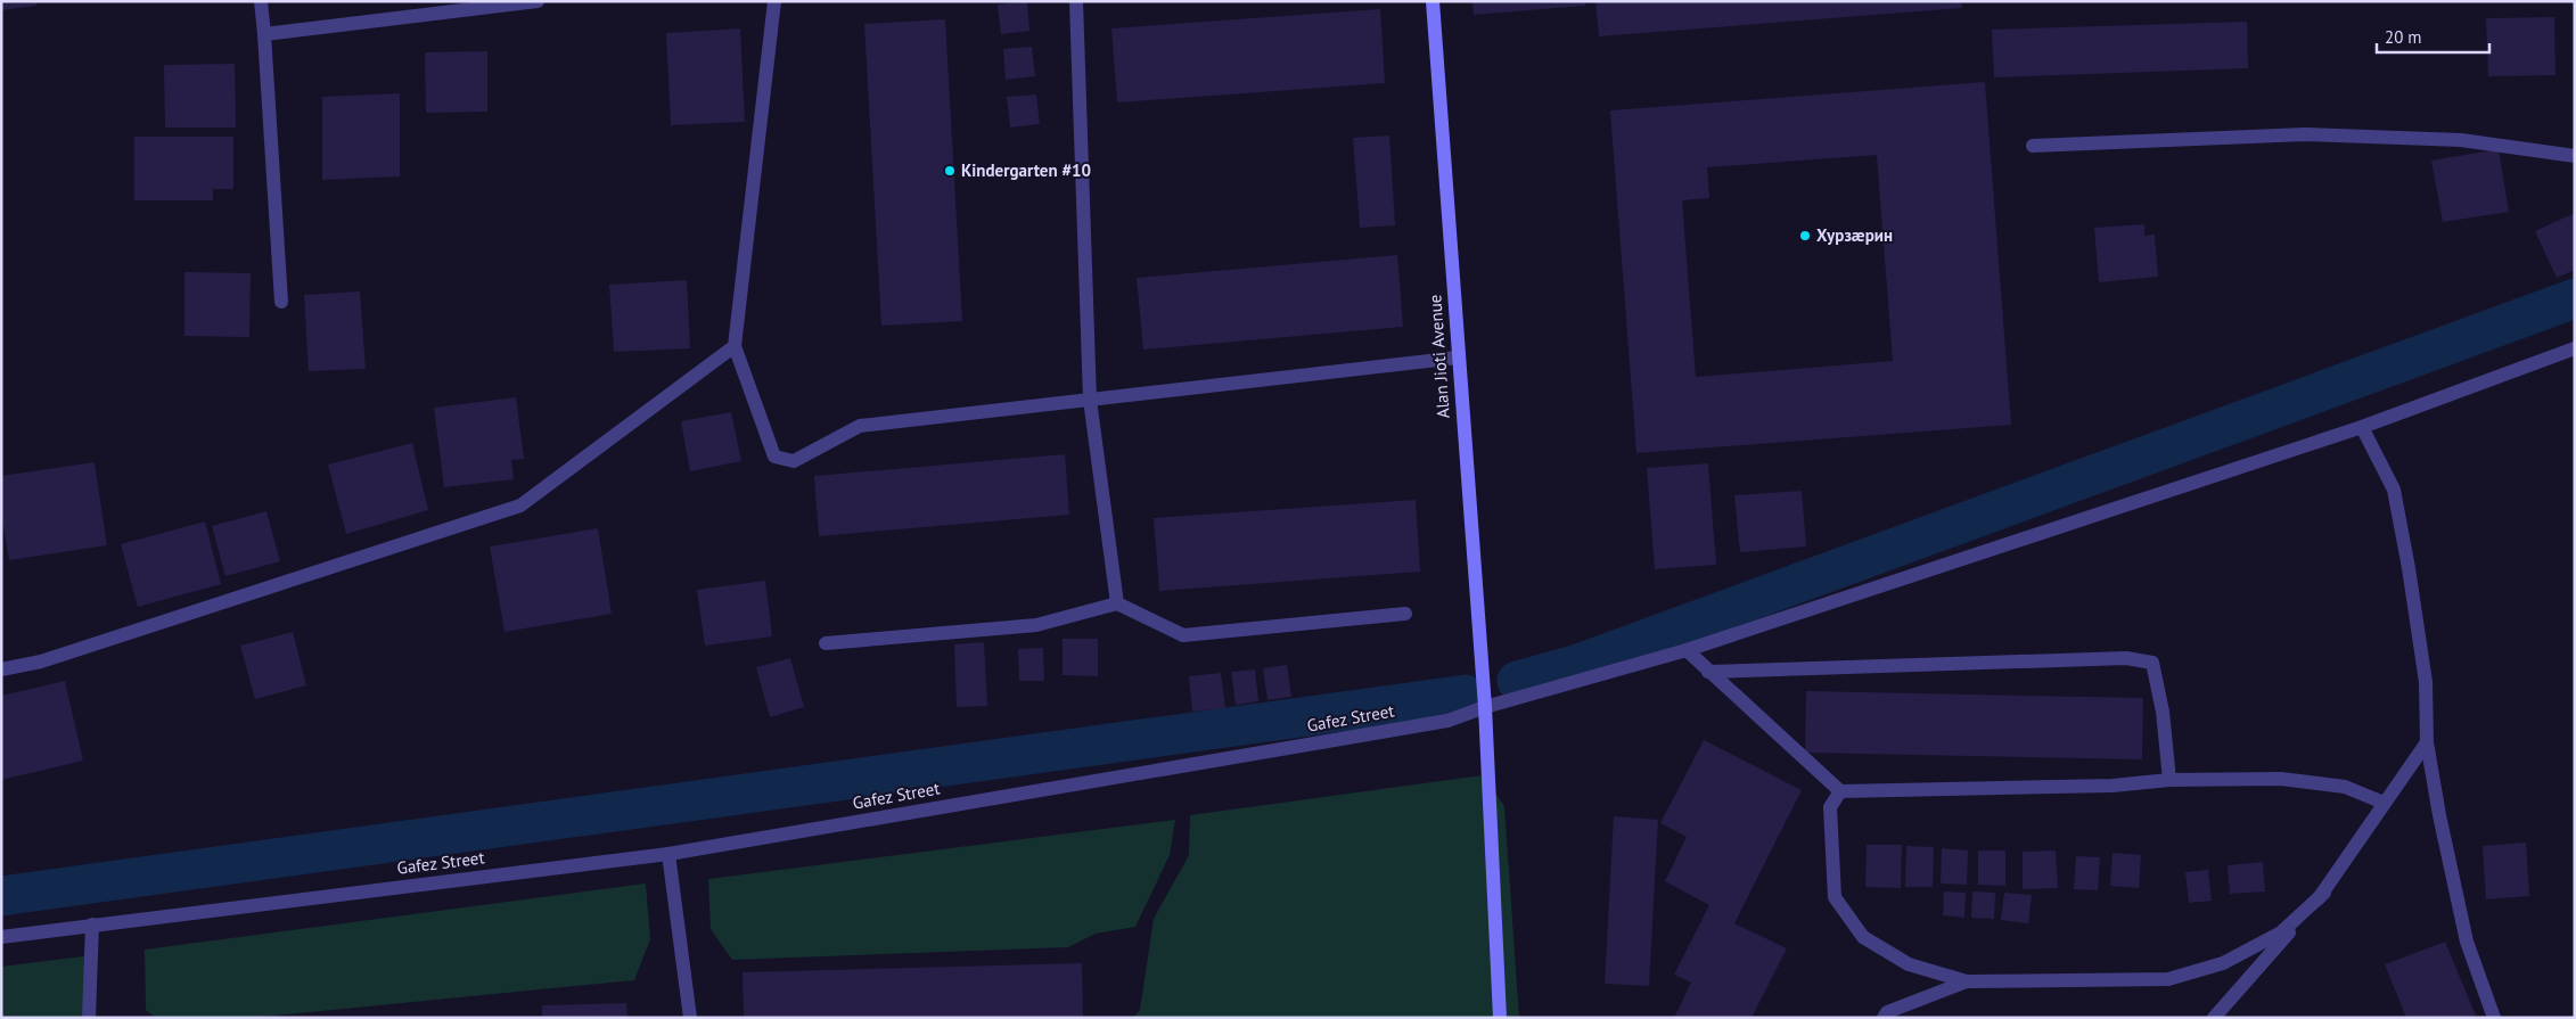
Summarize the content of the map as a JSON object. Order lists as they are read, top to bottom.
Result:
{
  "streets": {
    "street": ["Alan Jioti Avenue", "Gafez Street"]
  },
  "crossings": [
    ["Alan Jioti Avenue", "Gafez Street"]
  ],
  "places": ["Kindergarten #10", "Хурзæрин"],
  "scale_bar": "20 m"
}
